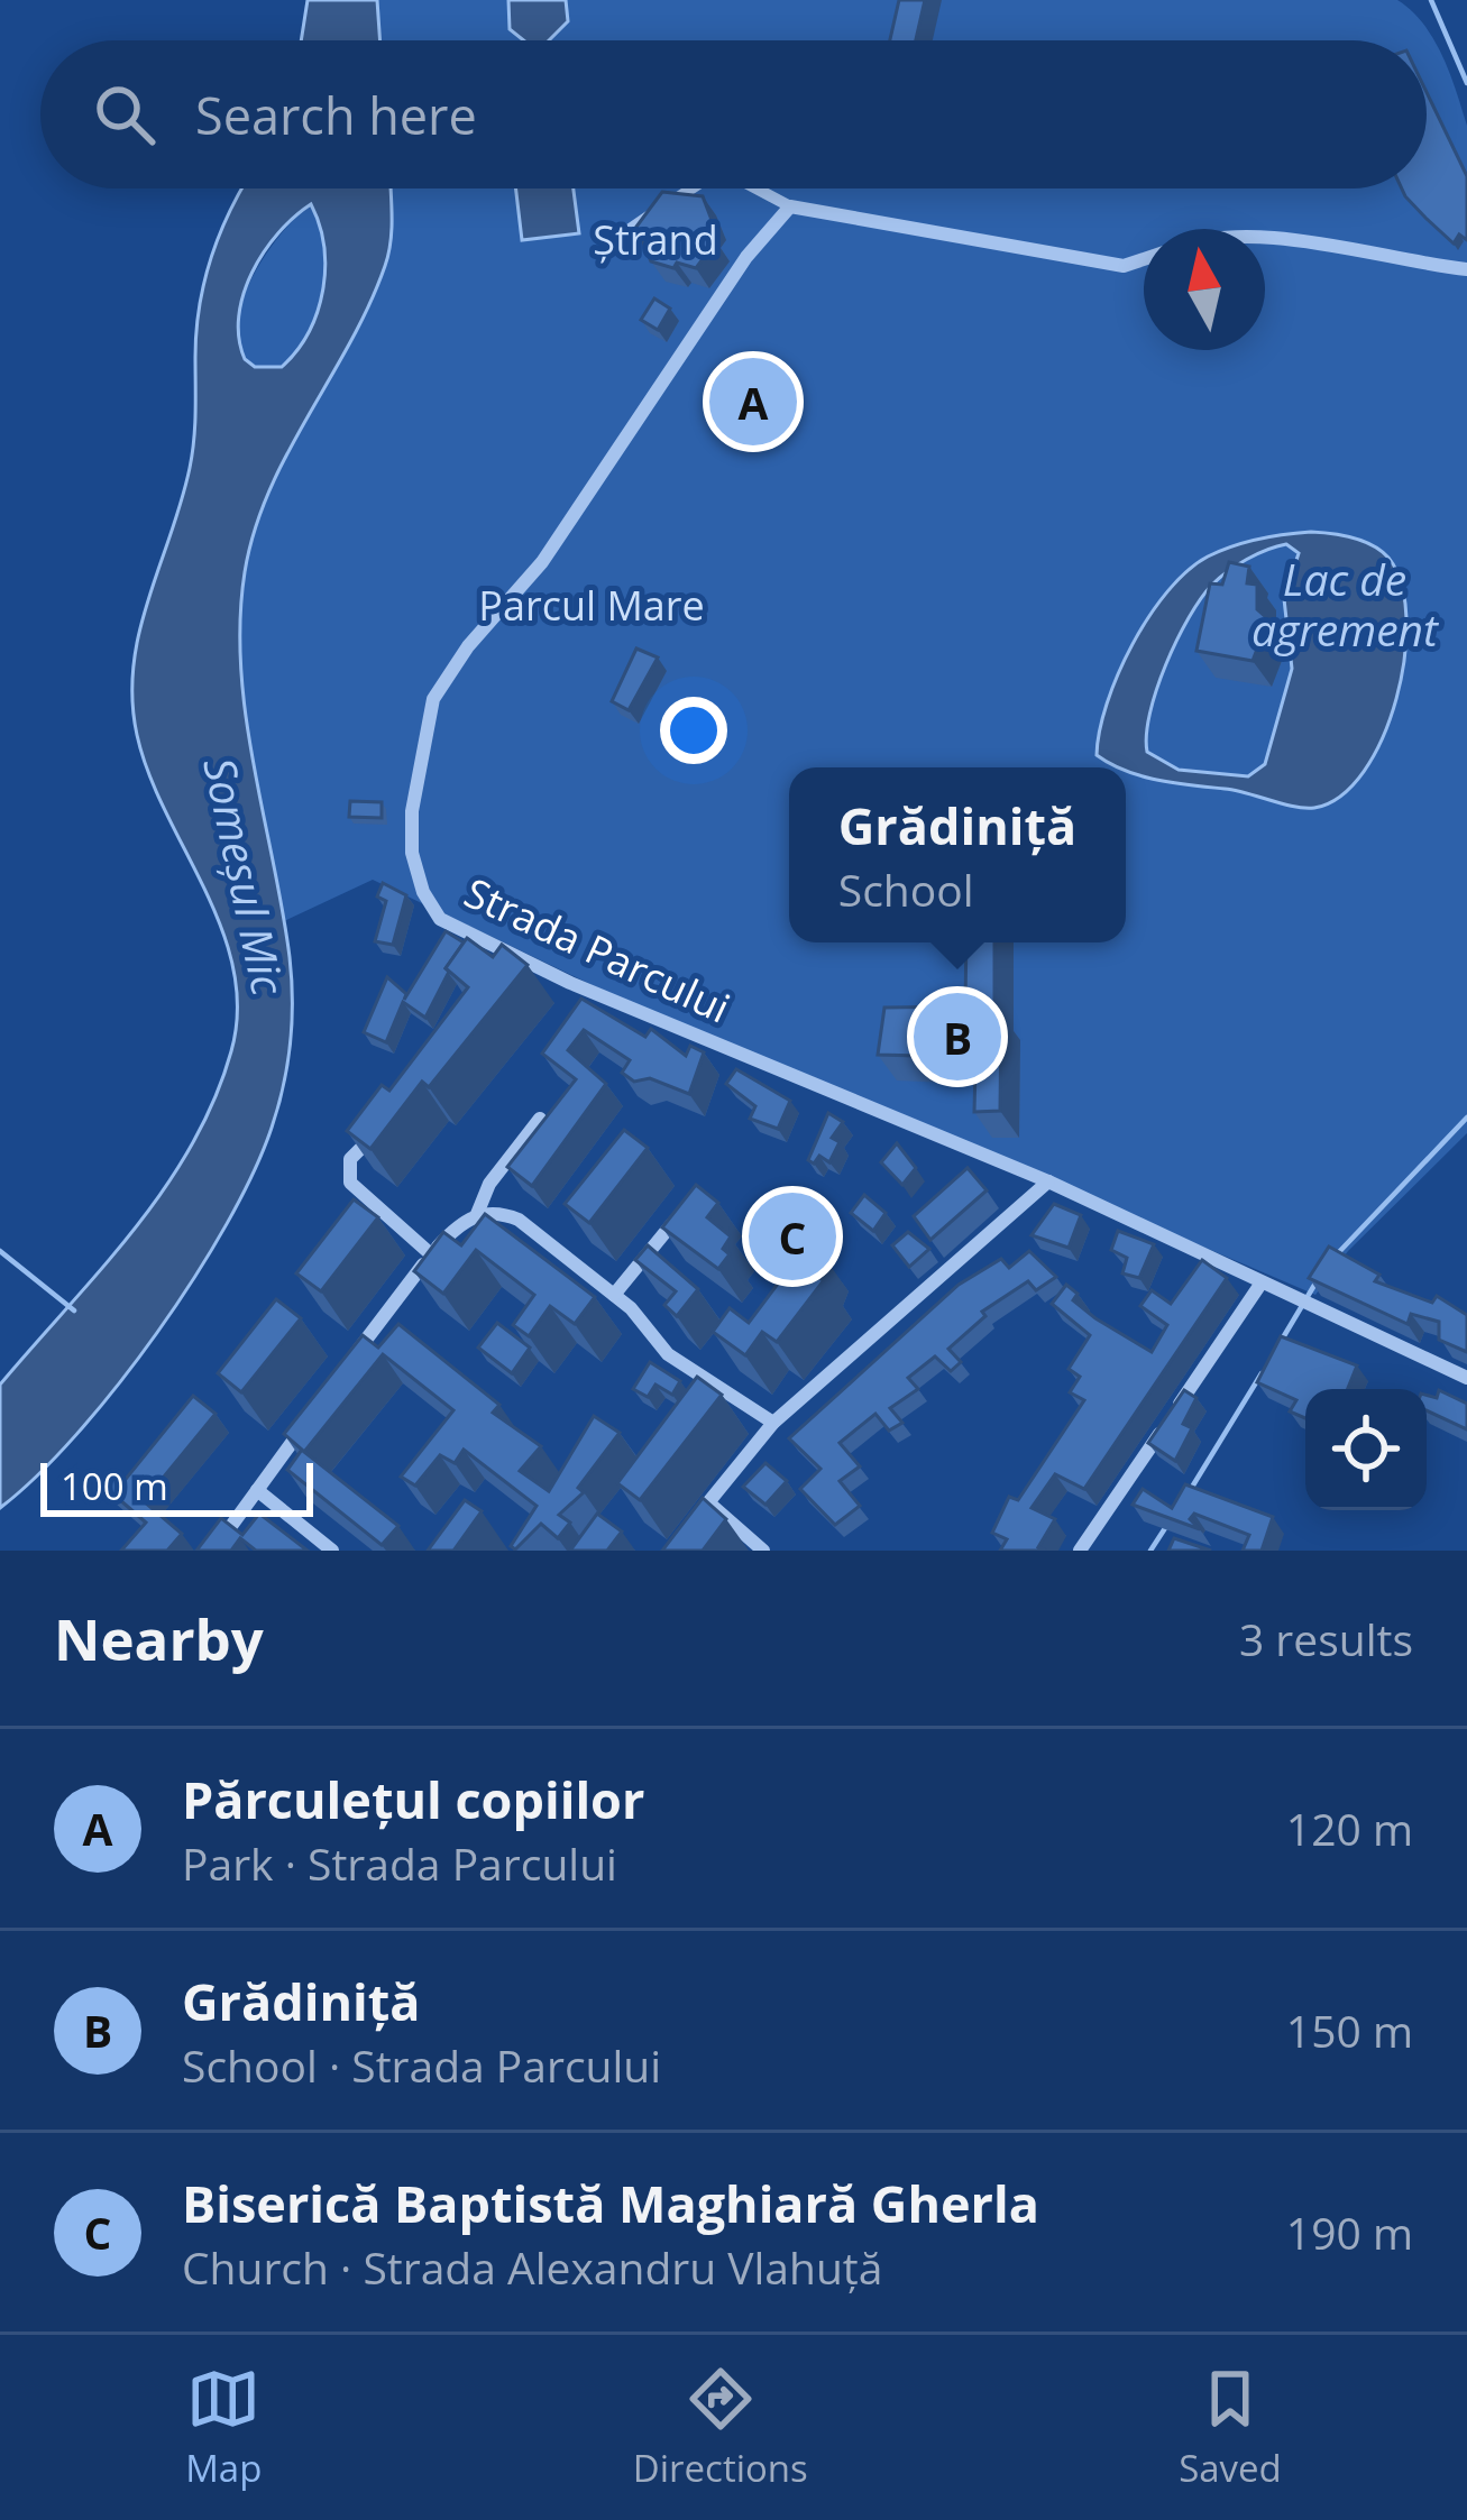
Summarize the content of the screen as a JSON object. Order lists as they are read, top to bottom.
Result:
{
  "streets": {
    "street": ["Strada Parcului"]
  },
  "water": ["Lac de agrement", "Someșul Mic"],
  "parks": ["Ștrand", "Parcul Mare"],
  "scale_bar": "100 m",
  "north": "top",
  "page": {
    "search": "Search here",
    "pins": ["A", "B", "C"],
    "popup": ["Grădiniță", "School"],
    "scale": "100 m",
    "heading": ["Nearby", "3 results"],
    "list": [
      {
        "mark": "A",
        "name": "Părculețul copiilor",
        "note": "Park · Strada Parcului",
        "value": "120 m"
      },
      {
        "mark": "B",
        "name": "Grădiniță",
        "note": "School · Strada Parcului",
        "value": "150 m"
      },
      {
        "mark": "C",
        "name": "Biserică Baptistă Maghiară Gherla",
        "note": "Church · Strada Alexandru Vlahuță",
        "value": "190 m"
      }
    ],
    "nav": ["Map", "Directions", "Saved"]
  }
}
